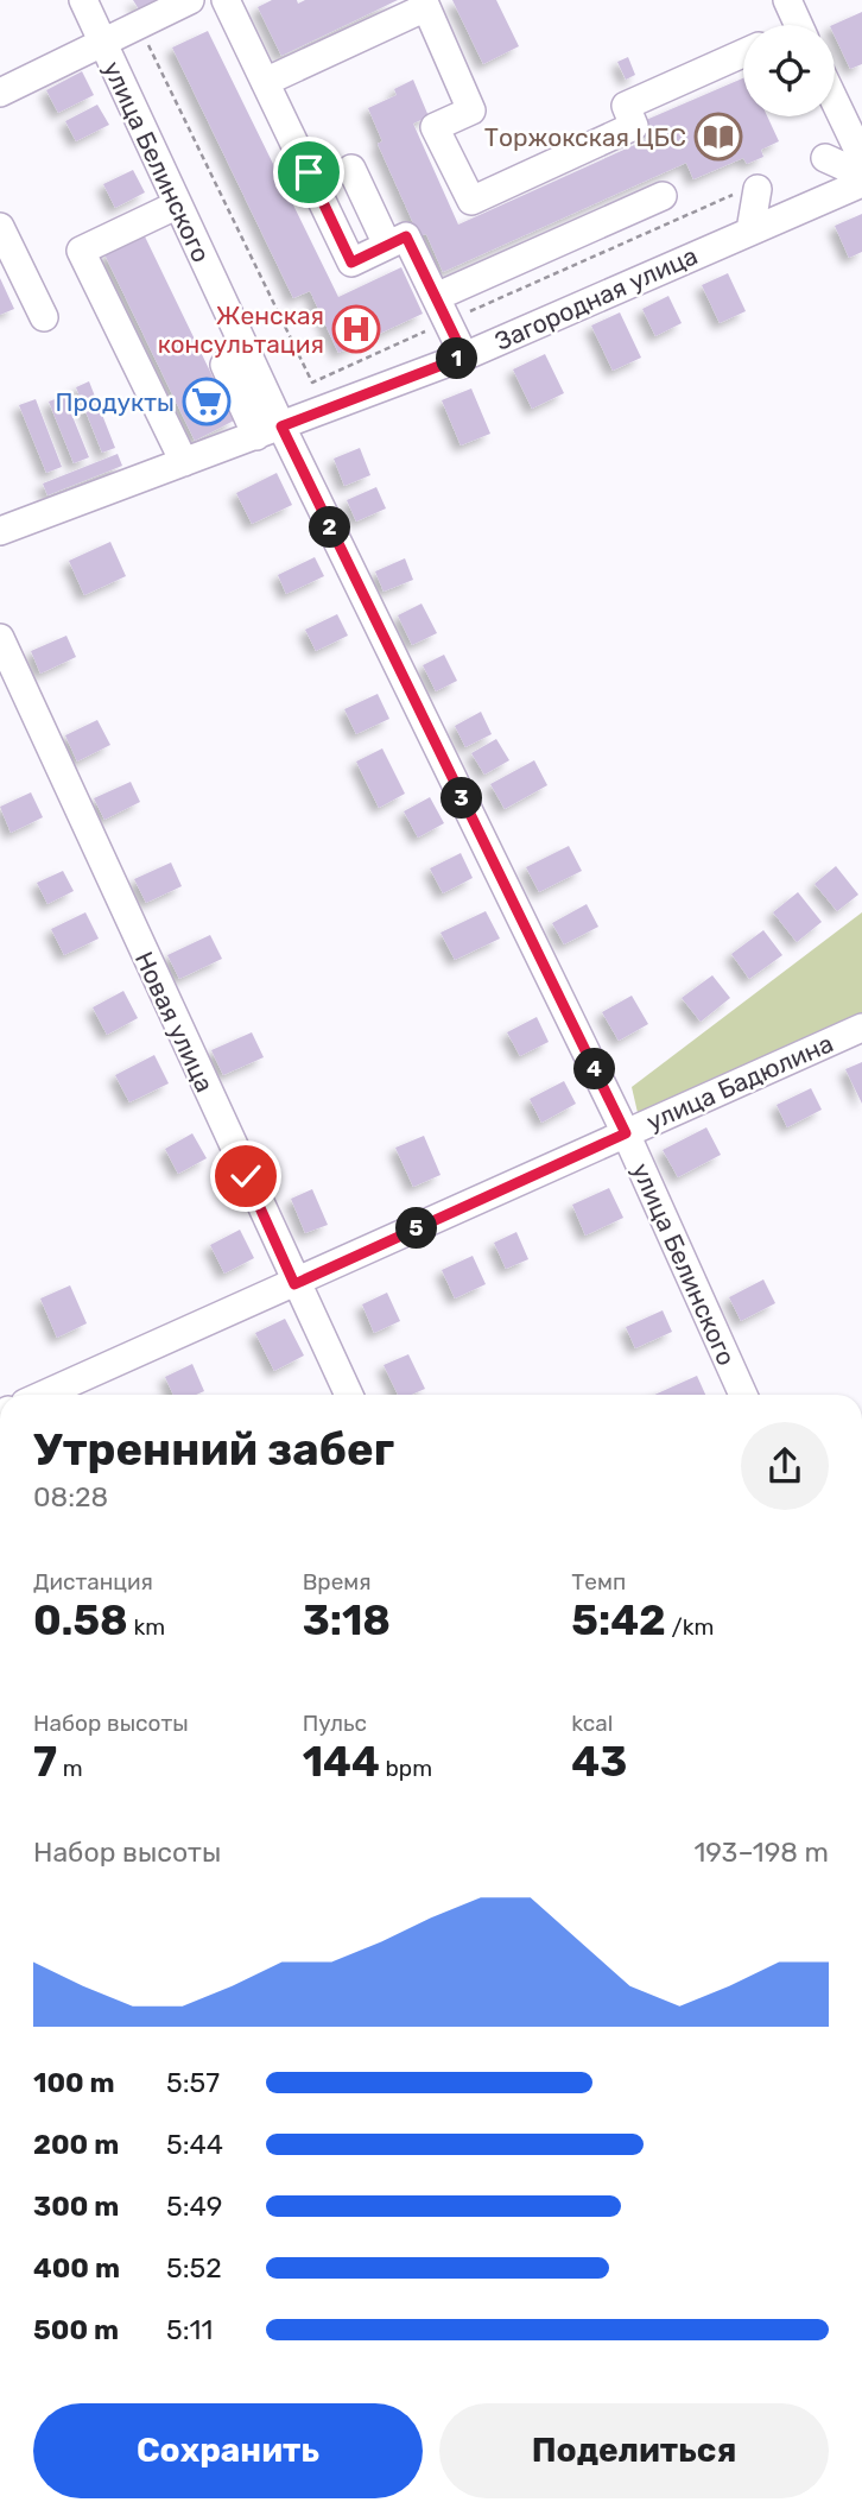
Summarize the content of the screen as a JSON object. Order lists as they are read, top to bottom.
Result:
{
  "streets": {
    "street": [
      "улица Белинского",
      "Загородная улица",
      "Новая улица",
      "улица Бадюлина"
    ]
  },
  "crossings": [
    ["улица Белинского", "Загородная улица"],
    ["улица Белинского", "улица Бадюлина"],
    ["Новая улица", "улица Бадюлина"]
  ],
  "places": {
    "library": ["Торжокская ЦБС"],
    "hospital": ["Женская консультация"],
    "supermarket": ["Продукты"]
  },
  "page": {
    "pins": [
      "1",
      "2",
      "3",
      "4",
      "5"
    ],
    "heading": ["Утренний забег", "08:28"],
    "stats": [
      ["Дистанция", "0.58 km"],
      ["Время", "3:18"],
      ["Темп", "5:42 /km"],
      ["Набор высоты", "7 m"],
      ["Пульс", "144 bpm"],
      ["kcal", "43"]
    ],
    "chart": ["Набор высоты", "193–198 m"],
    "list": [
      {
        "name": "100 m",
        "note": "5:57"
      },
      {
        "name": "200 m",
        "note": "5:44"
      },
      {
        "name": "300 m",
        "note": "5:49"
      },
      {
        "name": "400 m",
        "note": "5:52"
      },
      {
        "name": "500 m",
        "note": "5:11"
      }
    ],
    "buttons": ["Сохранить", "Поделиться"]
  }
}
